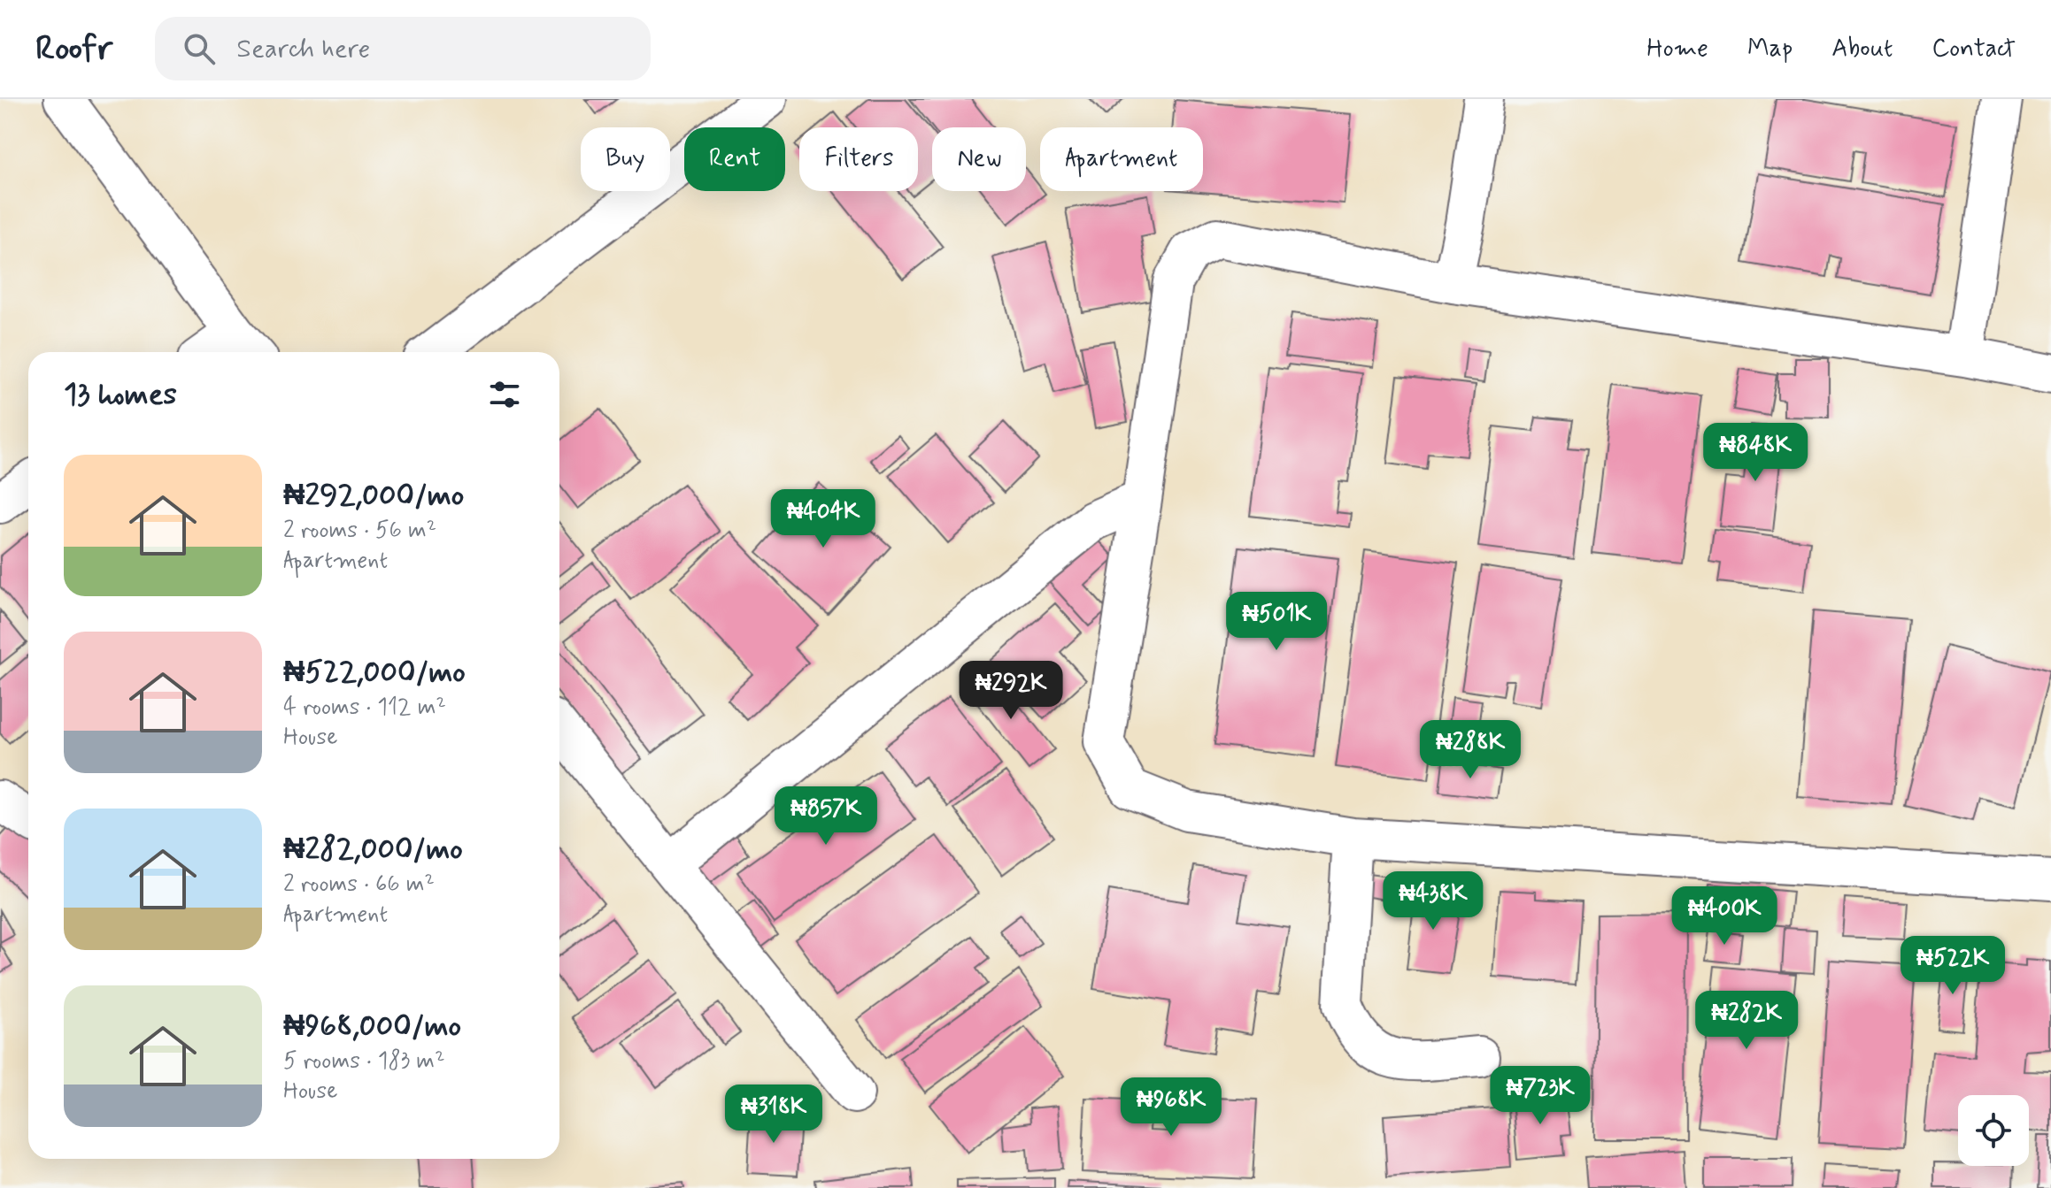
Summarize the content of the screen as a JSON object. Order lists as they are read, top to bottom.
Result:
{
  "page": {
    "header": "Roofr",
    "search": "Search here",
    "nav": [
      "Home",
      "Map",
      "About",
      "Contact"
    ],
    "chip": [
      "Buy",
      "Rent",
      "Filters",
      "New",
      "Apartment"
    ],
    "heading": "13 homes",
    "price": [
      "₦848K",
      "₦404K",
      "₦501K",
      "₦292K",
      "₦288K",
      "₦857K",
      "₦438K",
      "₦400K",
      "₦522K",
      "₦282K",
      "₦723K",
      "₦968K",
      "₦318K"
    ],
    "list": [
      {
        "name": "₦292,000/mo",
        "note": "2 rooms · 56 m² · Apartment"
      },
      {
        "name": "₦522,000/mo",
        "note": "4 rooms · 112 m² · House"
      },
      {
        "name": "₦282,000/mo",
        "note": "2 rooms · 66 m² · Apartment"
      },
      {
        "name": "₦968,000/mo",
        "note": "5 rooms · 183 m² · House"
      }
    ]
  }
}
